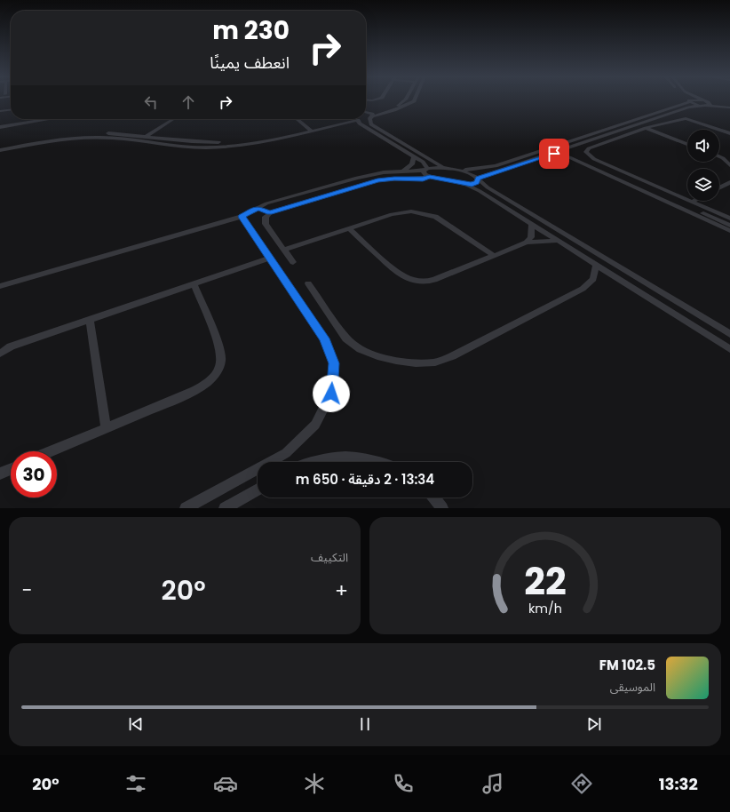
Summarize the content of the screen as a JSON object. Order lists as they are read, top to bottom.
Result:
{
  "page": {
    "turn": ["230 m", "انعطف يمينًا"],
    "limit": "30",
    "trip": "13:34 · 2 دقيقة · 650 m",
    "tile": "التكييف",
    "heat": ["−", "20°", "+"],
    "song": ["102.5 FM", "الموسيقى"],
    "tabs": ["13:32", "20°"],
    "gauge": ["22", "km/h"]
  }
}
